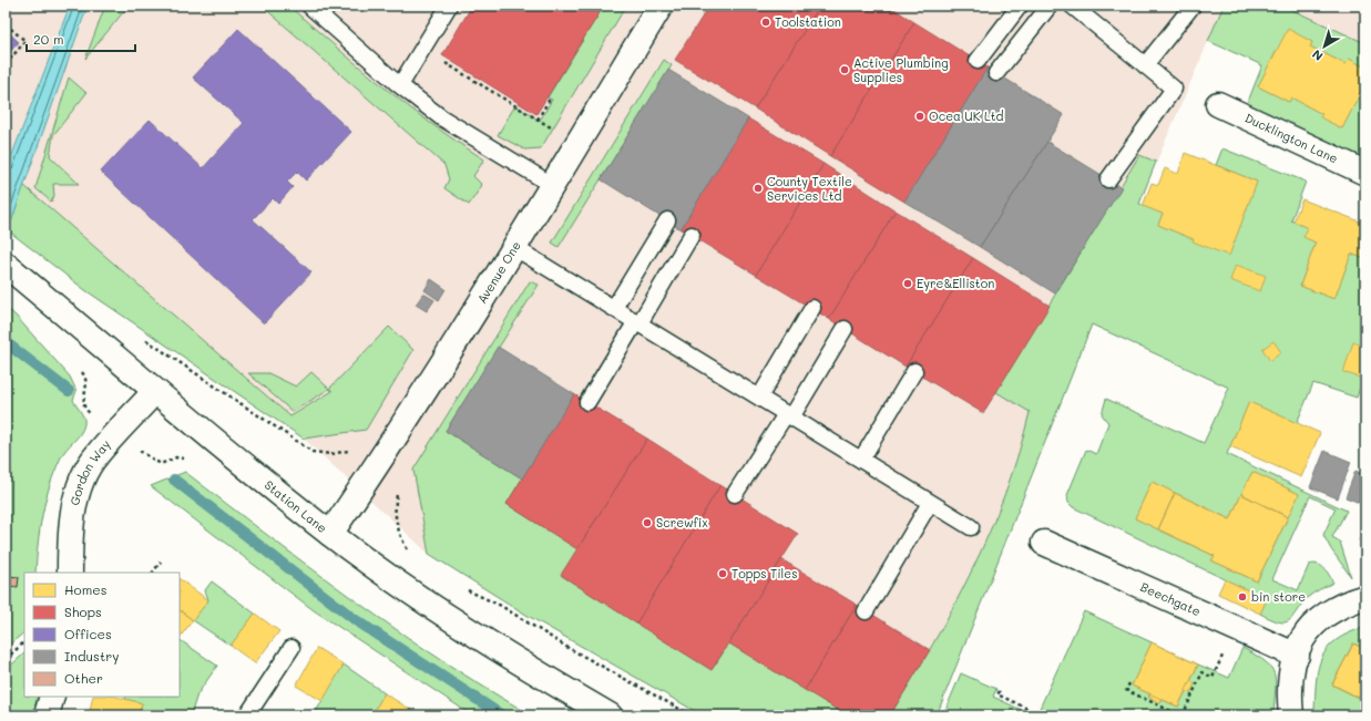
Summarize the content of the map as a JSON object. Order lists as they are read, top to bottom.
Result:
{
  "streets": {
    "street": [
      "Ducklington Lane",
      "Avenue One",
      "Gordon Way",
      "Station Lane",
      "Beechgate"
    ]
  },
  "crossings": [
    ["Avenue One", "Station Lane"],
    ["Gordon Way", "Station Lane"]
  ],
  "places": [
    "Toolstation",
    "Active Plumbing Supplies",
    "Ocea UK Ltd",
    "County Textile Services Ltd",
    "Eyre&Elliston",
    "Screwfix",
    "Topps Tiles",
    "bin store"
  ],
  "legend": [
    "Homes",
    "Shops",
    "Offices",
    "Industry",
    "Other"
  ],
  "scale_bar": "20 m",
  "north": "bottom left"
}
